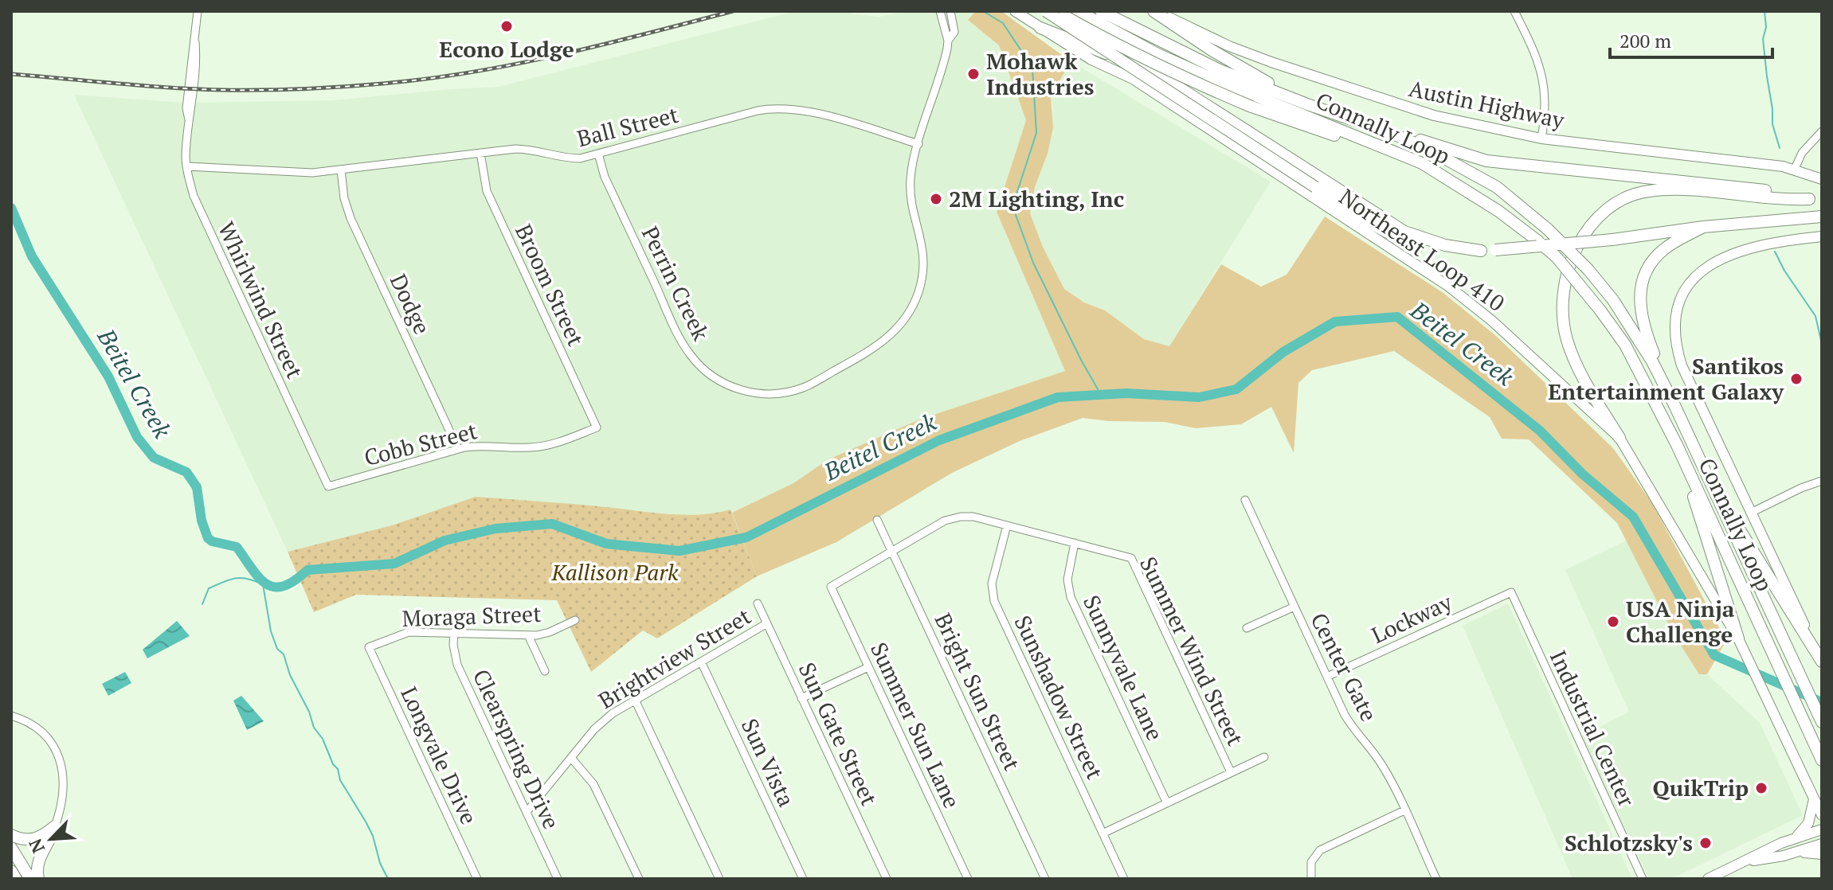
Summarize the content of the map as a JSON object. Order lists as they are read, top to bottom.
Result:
{
  "streets": {
    "highway": ["Connally Loop"],
    "main road": ["Austin Highway", "Northeast Loop 410"],
    "street": [
      "Ball Street",
      "Perrin Creek",
      "Broom Street",
      "Whirlwind Street",
      "Dodge",
      "Cobb Street",
      "Moraga Street",
      "Lockway",
      "Summer Wind Street",
      "Brightview Street",
      "Center Gate",
      "Sunnyvale Lane",
      "Bright Sun Street",
      "Sunshadow Street",
      "Summer Sun Lane",
      "Industrial Center",
      "Sun Gate Street",
      "Clearspring Drive",
      "Longvale Drive",
      "Sun Vista"
    ]
  },
  "crossings": [
    ["Ball Street", "Perrin Creek"],
    ["Ball Street", "Broom Street"],
    ["Ball Street", "Whirlwind Street"],
    ["Ball Street", "Dodge"],
    ["Broom Street", "Cobb Street"],
    ["Whirlwind Street", "Cobb Street"],
    ["Dodge", "Cobb Street"],
    ["Moraga Street", "Clearspring Drive"],
    ["Moraga Street", "Longvale Drive"],
    ["Lockway", "Center Gate"],
    ["Lockway", "Industrial Center"],
    ["Summer Wind Street", "Sunnyvale Lane"],
    ["Summer Wind Street", "Bright Sun Street"],
    ["Summer Wind Street", "Sunshadow Street"],
    ["Summer Wind Street", "Summer Sun Lane"],
    ["Brightview Street", "Sun Gate Street"],
    ["Brightview Street", "Clearspring Drive"],
    ["Brightview Street", "Sun Vista"]
  ],
  "water": ["Beitel Creek"],
  "parks": ["Kallison Park"],
  "places": [
    "Econo Lodge",
    "Mohawk Industries",
    "2M Lighting, Inc",
    "Santikos Entertainment Galaxy",
    "USA Ninja Challenge",
    "QuikTrip",
    "Schlotzsky's"
  ],
  "scale_bar": "200 m",
  "north": "bottom left"
}
